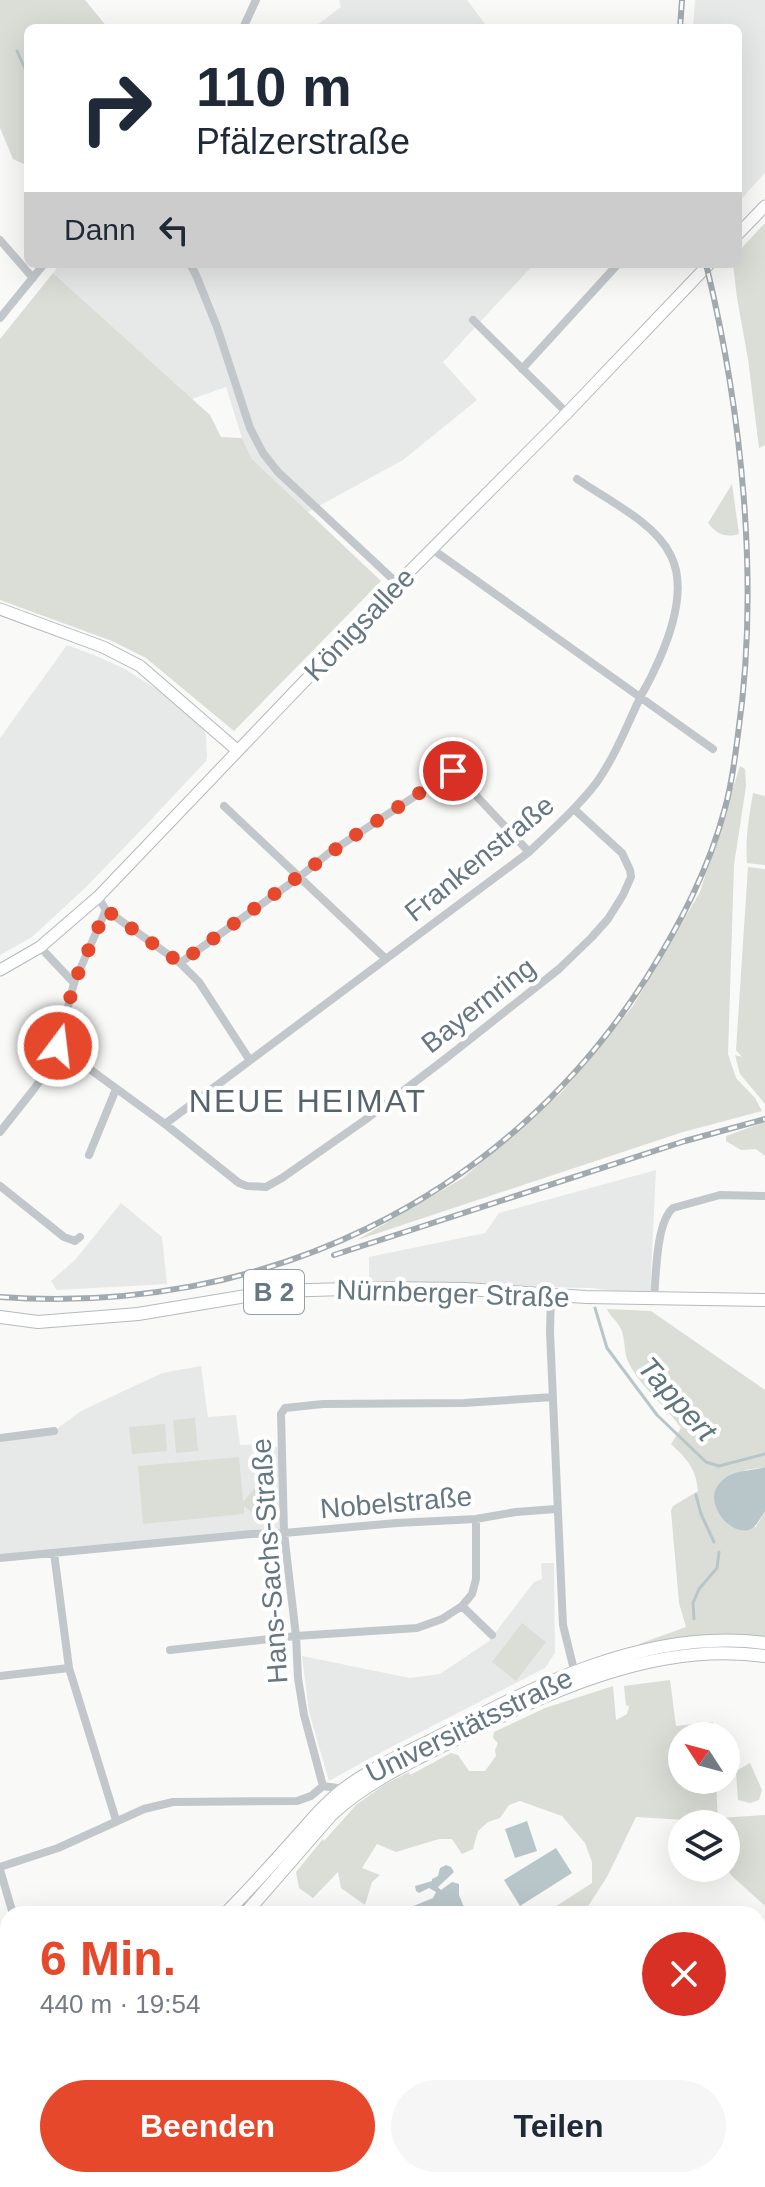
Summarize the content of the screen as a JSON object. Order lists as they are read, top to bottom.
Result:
{
  "streets": {
    "main road": [
      "Königsallee",
      "B 2",
      "Nürnberger Straße",
      "Universitätsstraße"
    ],
    "street": [
      "Frankenstraße",
      "Bayernring",
      "Nobelstraße",
      "Hans-Sachs-Straße"
    ]
  },
  "crossings": [
    ["Frankenstraße", "Bayernring"],
    ["Nobelstraße", "Hans-Sachs-Straße"]
  ],
  "districts": ["NEUE HEIMAT"],
  "water": ["Tappert"],
  "north": "top left",
  "page": {
    "turn": ["110 m", "Pfälzerstraße"],
    "then": "Dann",
    "heading": ["6 Min.", "440 m · 19:54"],
    "buttons": ["Beenden", "Teilen"]
  }
}
